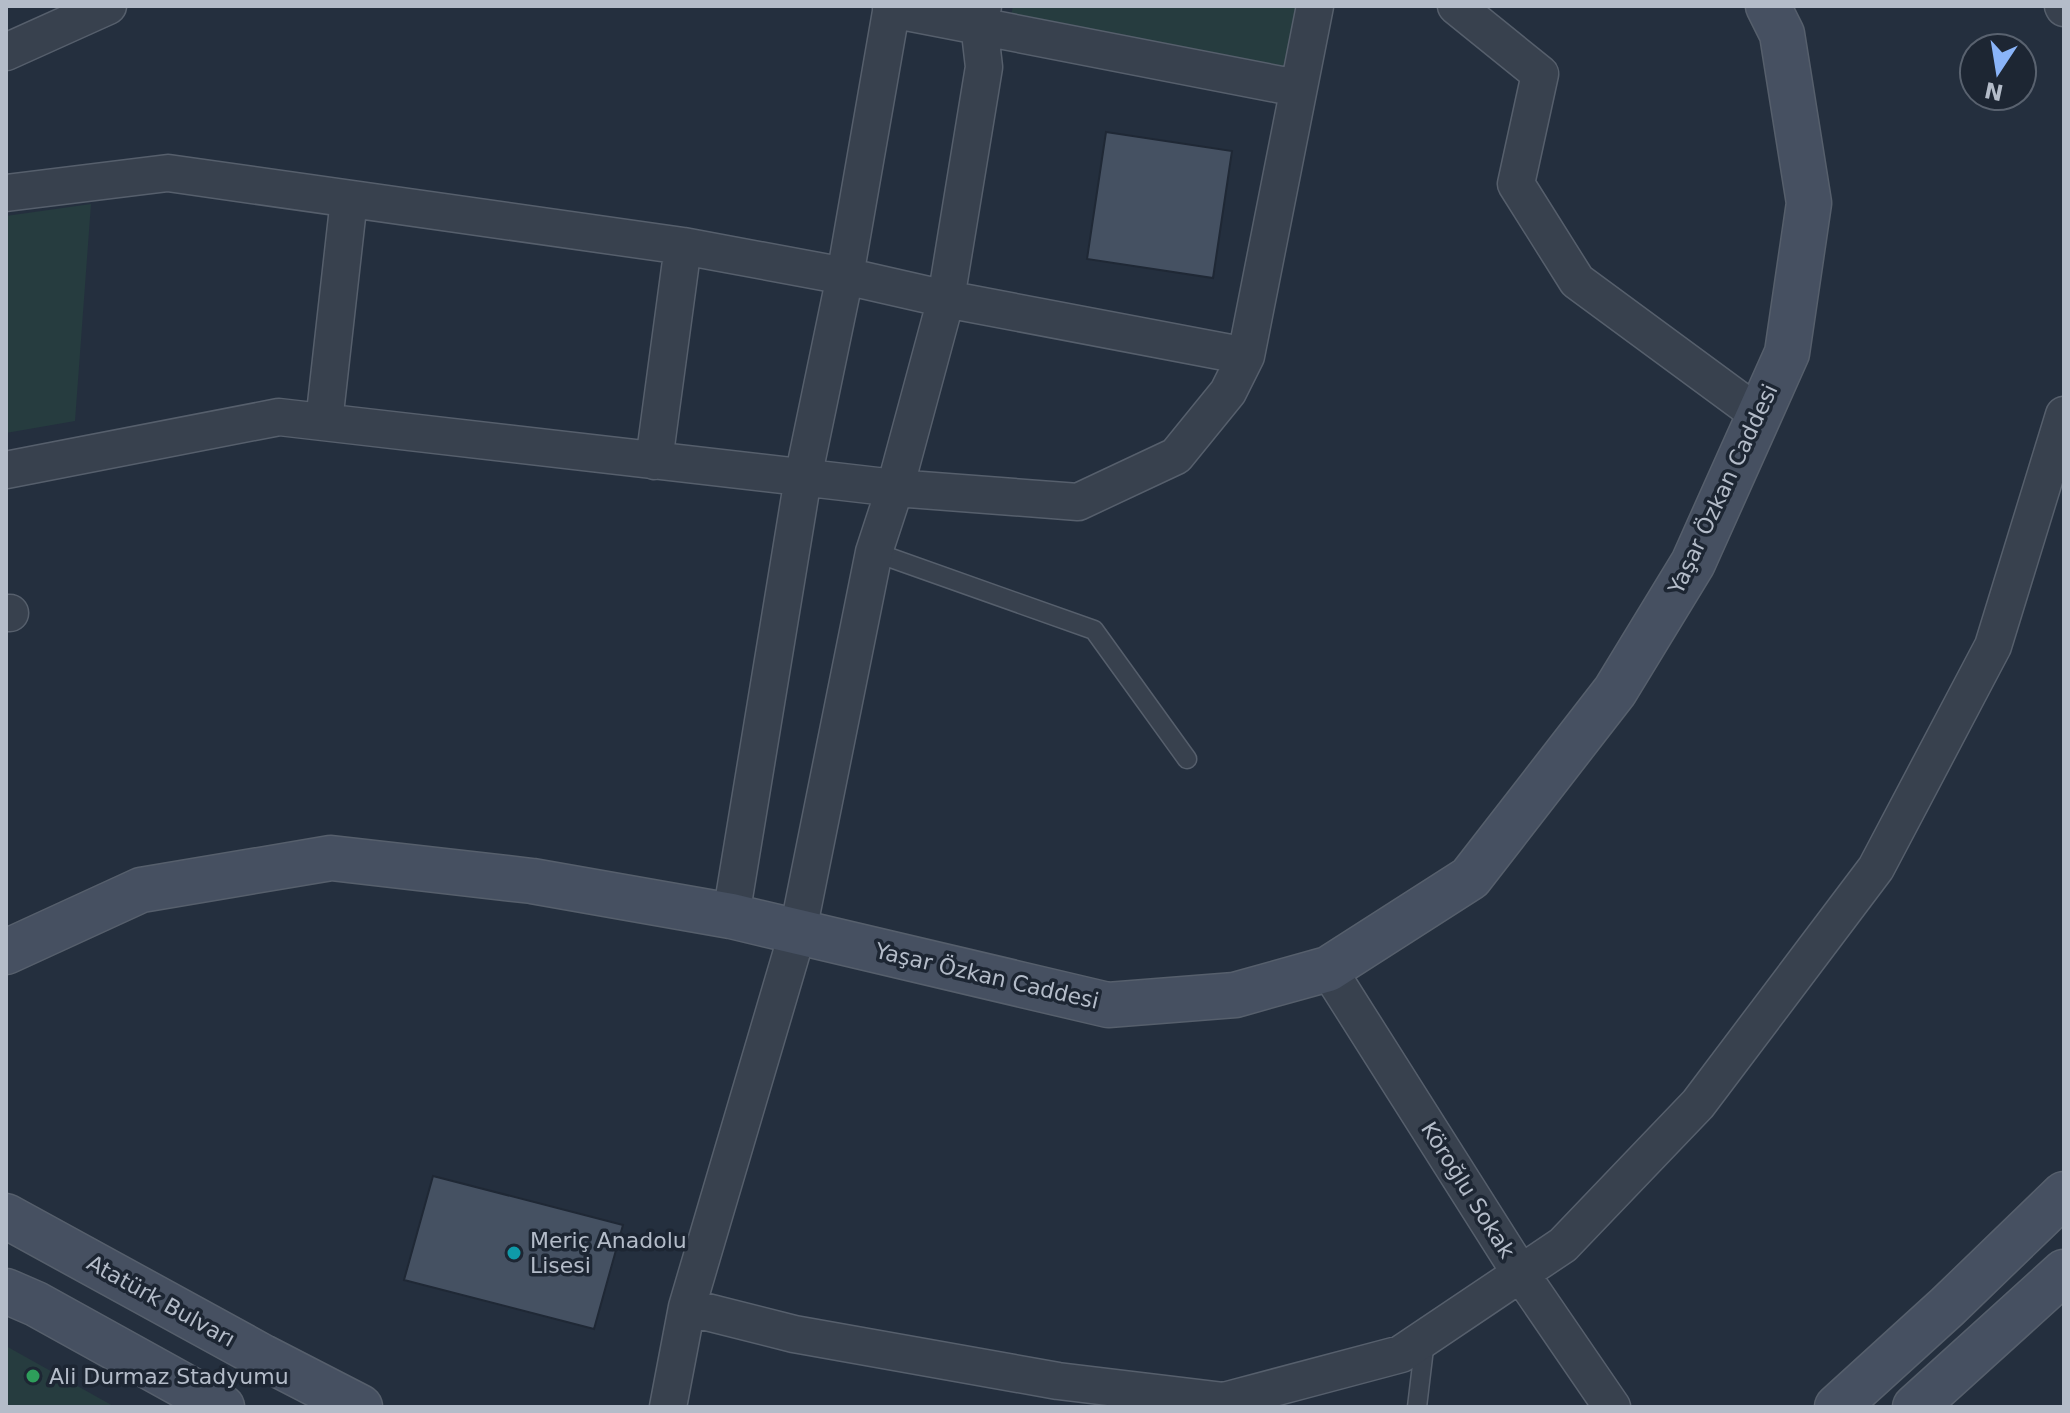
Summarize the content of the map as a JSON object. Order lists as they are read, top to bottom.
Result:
{
  "streets": {
    "main road": ["Yaşar Özkan Caddesi", "Atatürk Bulvarı"],
    "street": ["Köroğlu Sokak"]
  },
  "crossings": [
    ["Yaşar Özkan Caddesi", "Köroğlu Sokak"]
  ],
  "places": ["Meriç Anadolu Lisesi", "Ali Durmaz Stadyumu"],
  "north": "bottom"
}
